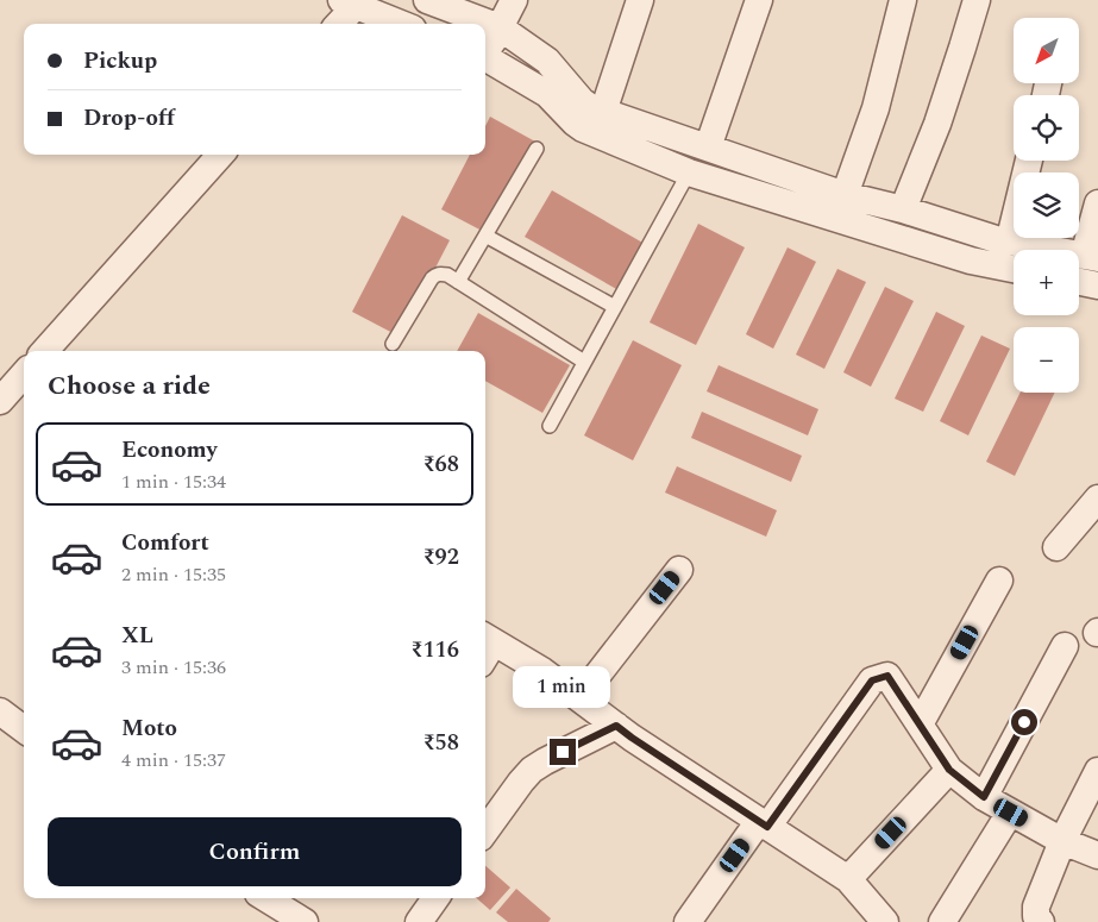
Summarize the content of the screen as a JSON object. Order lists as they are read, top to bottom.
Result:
{
  "north": "bottom left",
  "page": {
    "map_buttons": ["+", "−"],
    "banner": ["Pickup", "Drop-off"],
    "heading": "Choose a ride",
    "list": [
      {
        "name": "Economy",
        "note": "1 min · 15:34",
        "value": "₹68"
      },
      {
        "name": "Comfort",
        "note": "2 min · 15:35",
        "value": "₹92"
      },
      {
        "name": "XL",
        "note": "3 min · 15:36",
        "value": "₹116"
      },
      {
        "name": "Moto",
        "note": "4 min · 15:37",
        "value": "₹58"
      }
    ],
    "bubble": "1 min",
    "buttons": "Confirm"
  }
}
